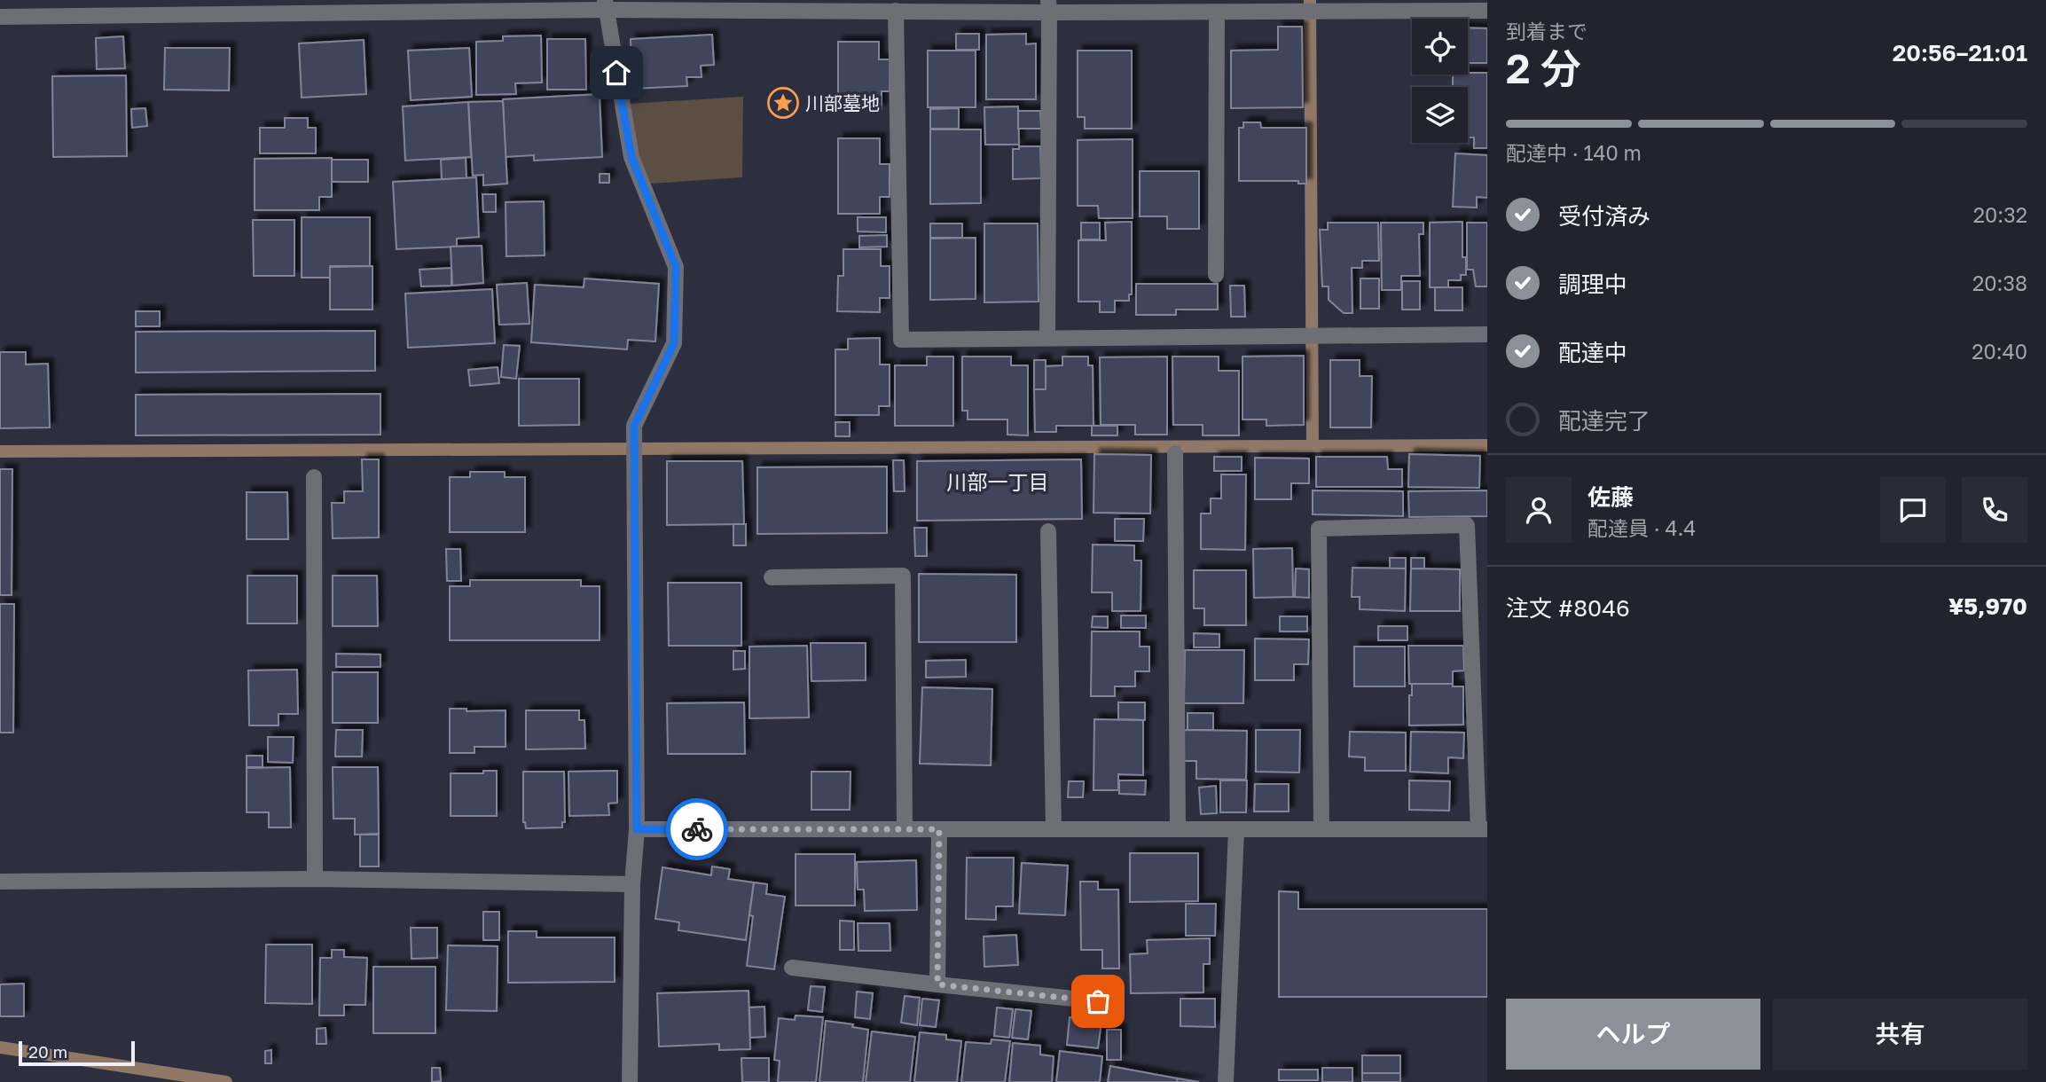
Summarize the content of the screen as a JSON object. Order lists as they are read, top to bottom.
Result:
{
  "districts": ["川部一丁目"],
  "places": {
    "place": ["川部墓地"]
  },
  "scale_bar": "20 m",
  "page": {
    "heading": ["2 分", "到着まで", "20:56–21:01"],
    "panel": [
      "佐藤",
      "配達員 · 4.4",
      "注文 #8046",
      "¥5,970"
    ],
    "bar": "配達中 · 140 m",
    "list": [
      ["受付済み", "20:32"],
      ["調理中", "20:38"],
      ["配達中", "20:40"],
      "配達完了"
    ],
    "buttons": ["ヘルプ", "共有"],
    "scale": "20 m"
  }
}
